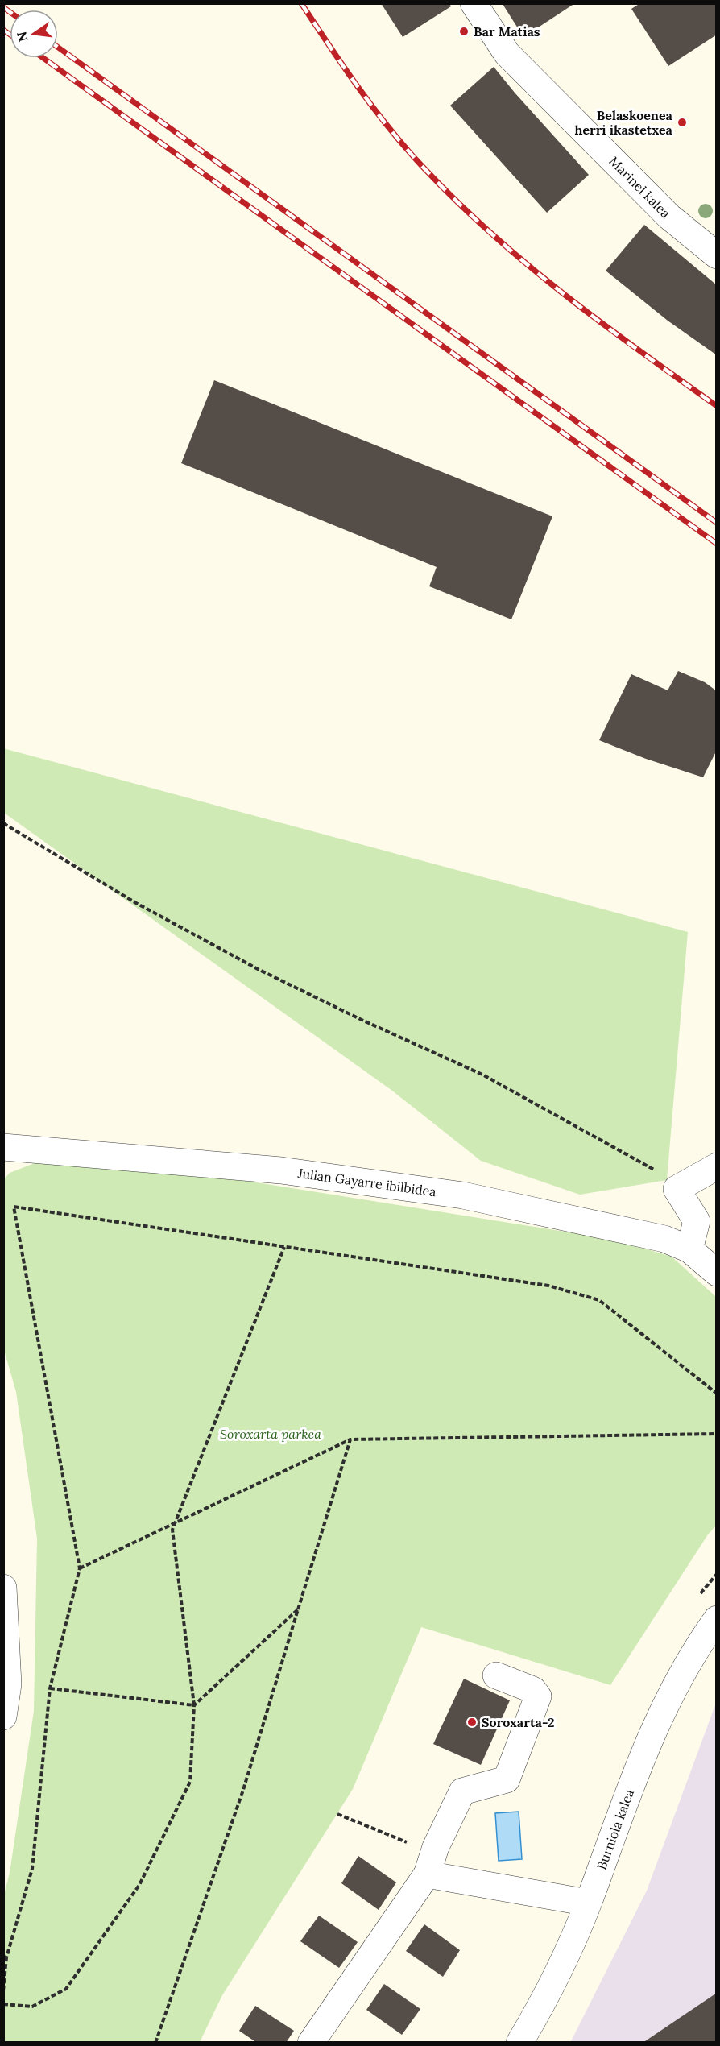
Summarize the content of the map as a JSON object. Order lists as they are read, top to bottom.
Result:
{
  "streets": {
    "street": ["Marinel kalea", "Julian Gayarre ibilbidea", "Burniola kalea"]
  },
  "parks": ["Soroxarta parkea"],
  "places": ["Bar Matias", "Belaskoenea herri ikastetxea", "Soroxarta-2"],
  "north": "left"
}
